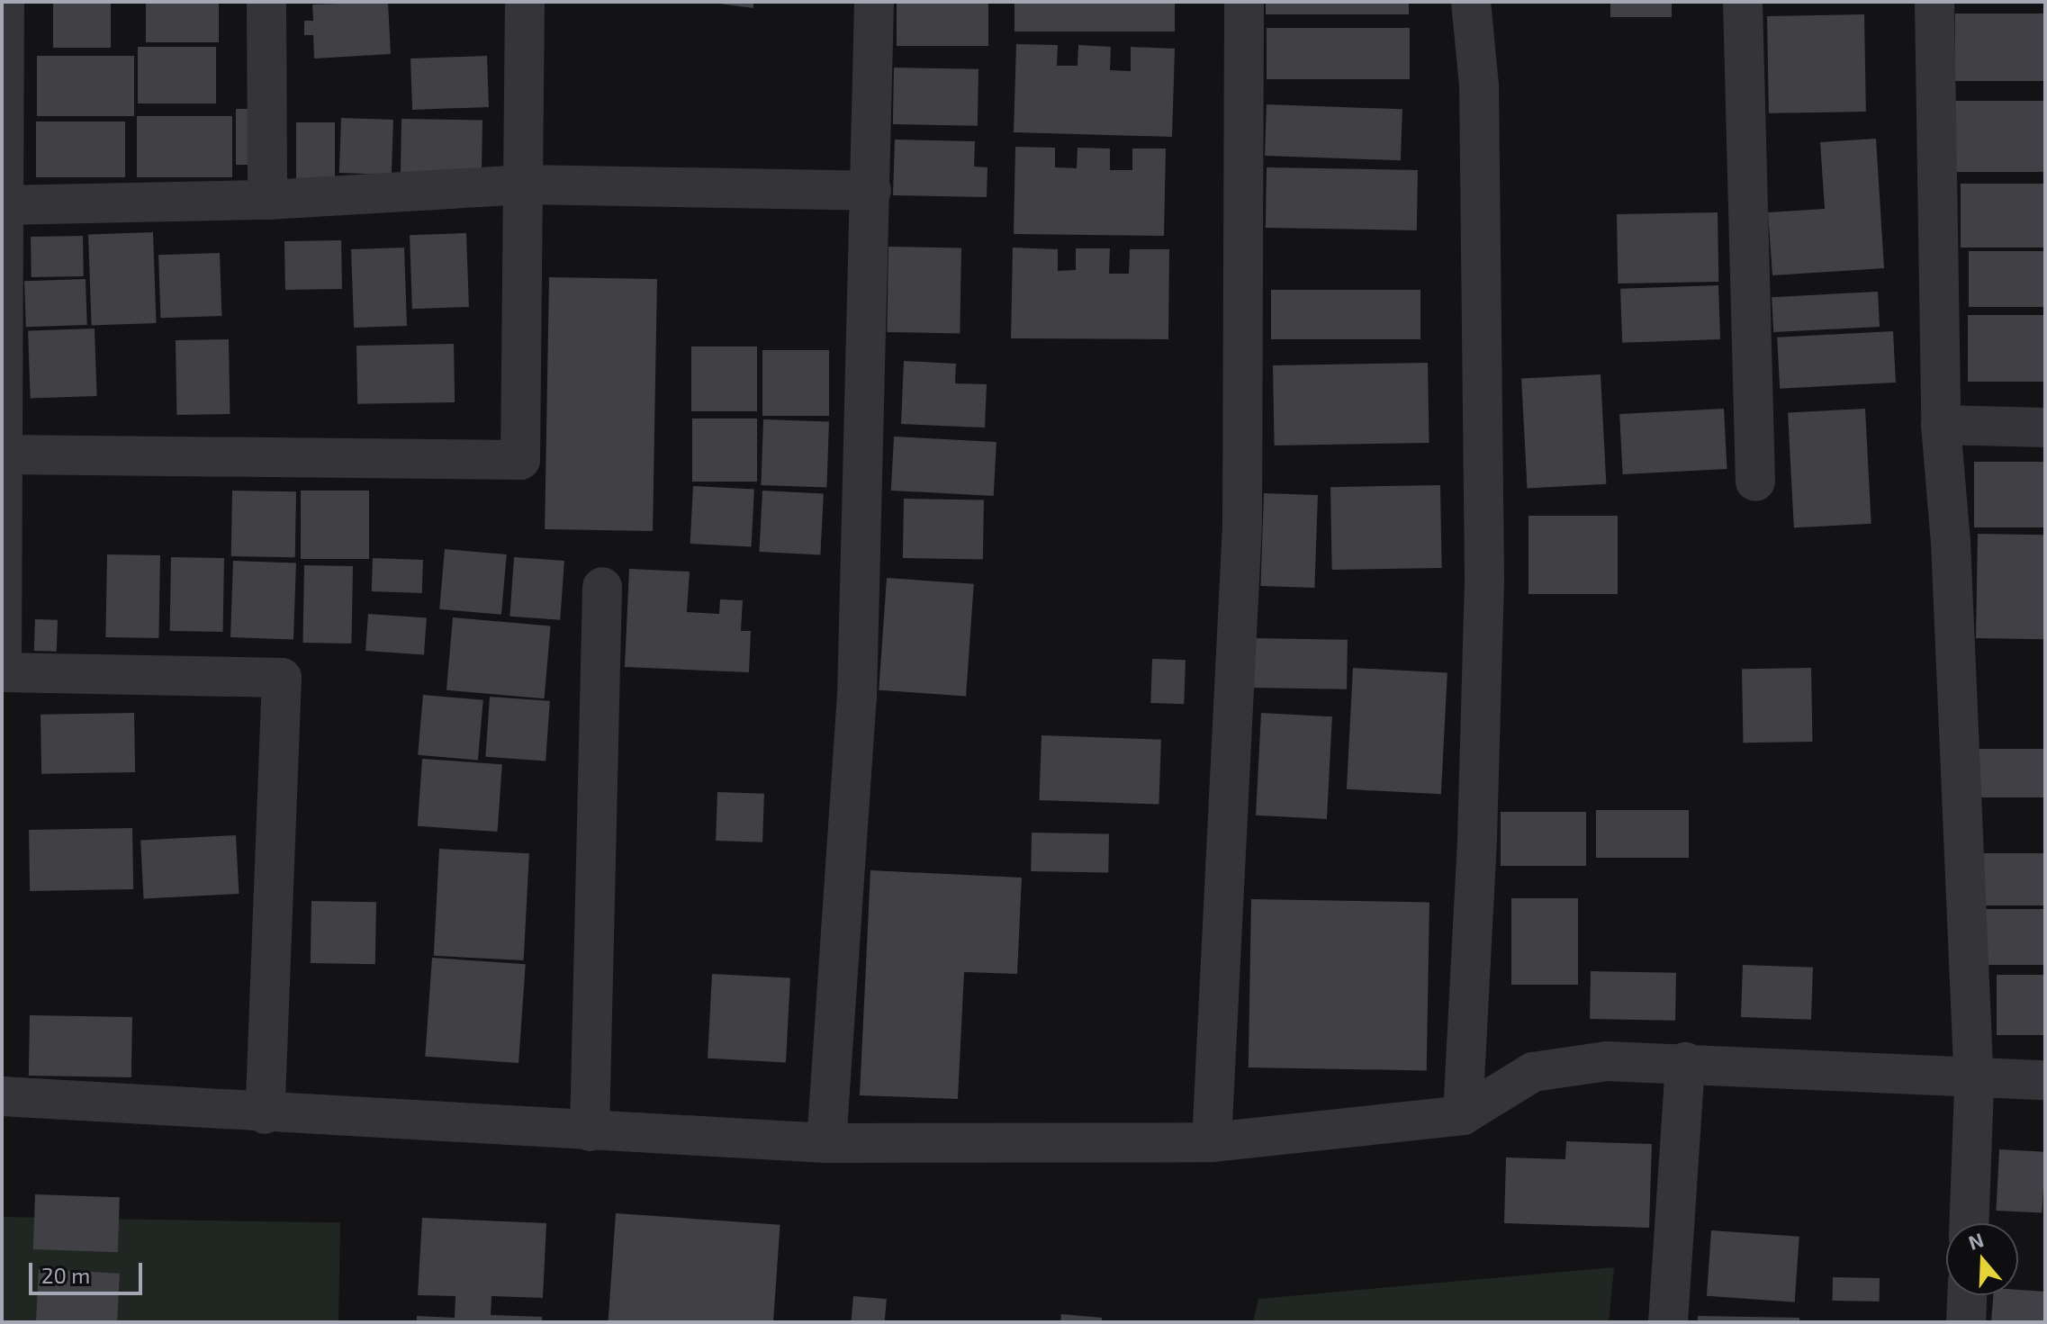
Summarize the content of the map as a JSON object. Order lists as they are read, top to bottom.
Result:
{
  "scale_bar": "20 m",
  "north": "top"
}
